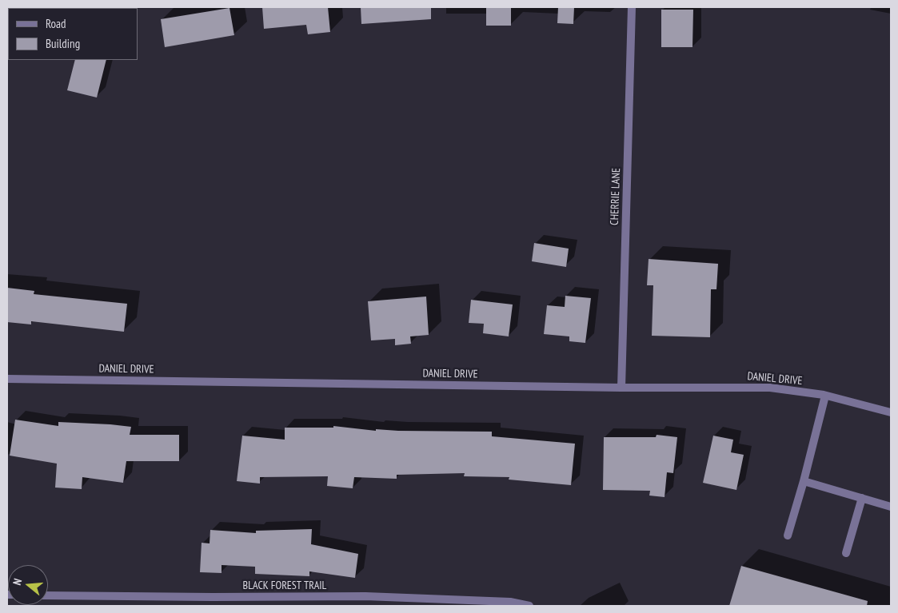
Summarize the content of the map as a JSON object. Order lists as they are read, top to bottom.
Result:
{
  "streets": {
    "street": ["CHERRIE LANE", "DANIEL DRIVE", "BLACK FOREST TRAIL"]
  },
  "crossings": [
    ["CHERRIE LANE", "DANIEL DRIVE"]
  ],
  "legend": ["Road", "Building"],
  "north": "left"
}
